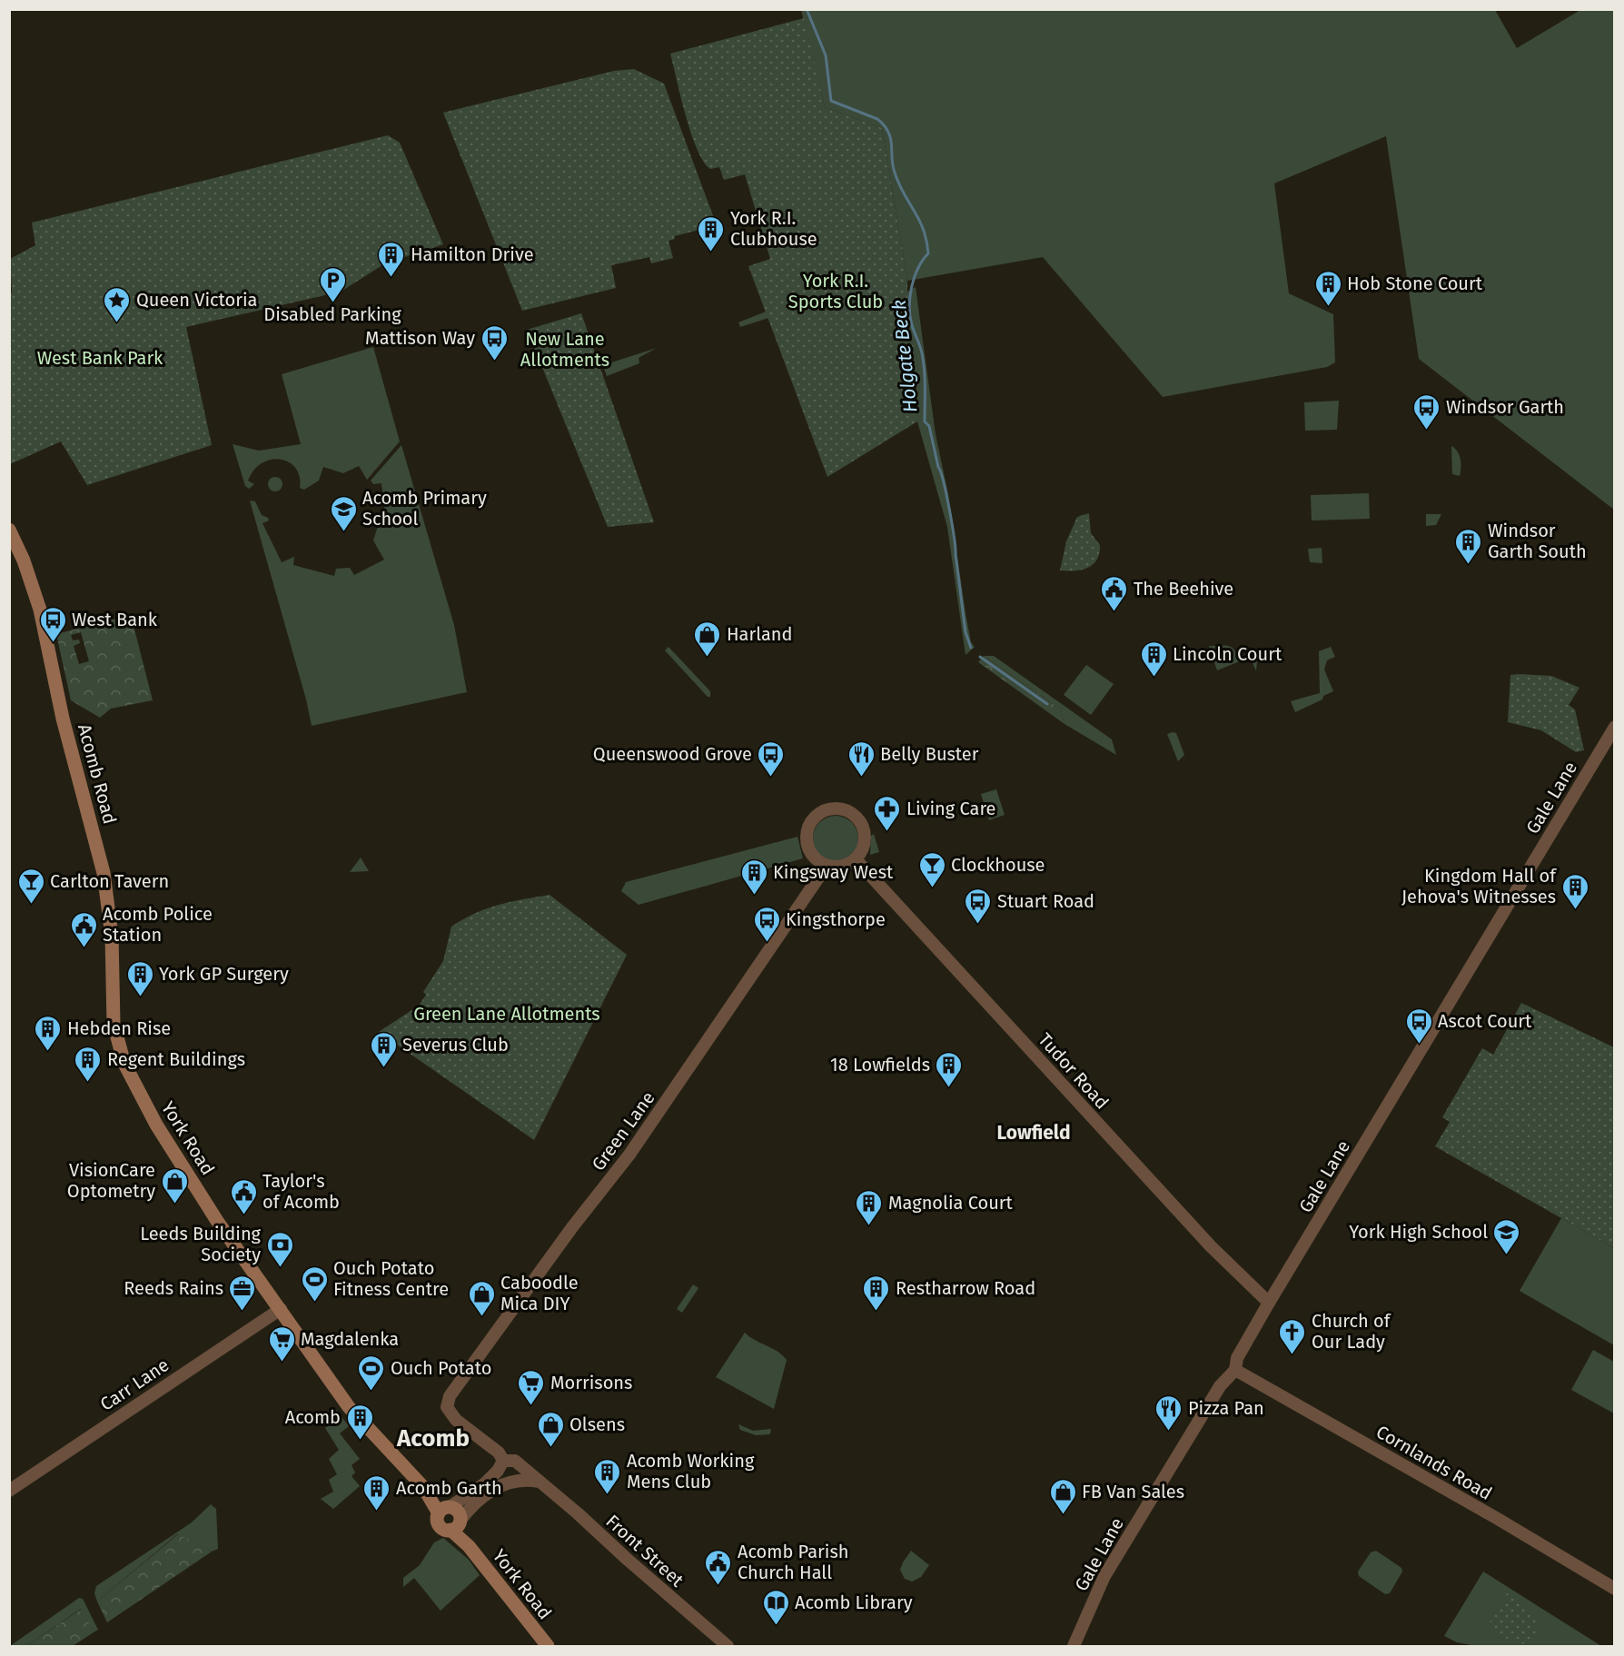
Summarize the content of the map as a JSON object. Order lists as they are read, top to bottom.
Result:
{
  "streets": {
    "main road": ["Acomb Road", "York Road"],
    "street": [
      "Gale Lane",
      "Tudor Road",
      "Green Lane",
      "Carr Lane",
      "Cornlands Road",
      "Front Street"
    ]
  },
  "crossings": [
    ["Acomb Road", "York Road"],
    ["Gale Lane", "Tudor Road"],
    ["Gale Lane", "Cornlands Road"],
    ["Tudor Road", "Green Lane"],
    ["Green Lane", "Front Street"],
    ["York Road", "Carr Lane"]
  ],
  "districts": ["Lowfield", "Acomb"],
  "water": ["Holgate Beck"],
  "parks": [
    "York R.I. Sports Club",
    "New Lane Allotments",
    "West Bank Park",
    "Green Lane Allotments"
  ],
  "places": {
    "building": [
      "York R.I. Clubhouse",
      "Hamilton Drive",
      "Hob Stone Court",
      "Windsor Garth South",
      "Lincoln Court",
      "Kingsway West",
      "Kingdom Hall of Jehova's Witnesses",
      "York GP Surgery",
      "Hebden Rise",
      "Severus Club",
      "Regent Buildings",
      "18 Lowfields",
      "Magnolia Court",
      "Restharrow Road",
      "Acomb",
      "Acomb Working Mens Club",
      "Acomb Garth"
    ],
    "parking": ["Disabled Parking"],
    "place": ["Queen Victoria"],
    "bus stop": [
      "Mattison Way",
      "Windsor Garth",
      "West Bank",
      "Queenswood Grove",
      "Stuart Road",
      "Kingsthorpe",
      "Ascot Court"
    ],
    "school or university": ["Acomb Primary School", "York High School"],
    "public building": [
      "The Beehive",
      "Acomb Police Station",
      "Taylor's of Acomb",
      "Acomb Parish Church Hall"
    ],
    "shop": [
      "Harland",
      "VisionCare Optometry",
      "Caboodle Mica DIY",
      "Olsens",
      "FB Van Sales"
    ],
    "restaurant": ["Belly Buster", "Pizza Pan"],
    "pharmacy": ["Living Care"],
    "bar": ["Clockhouse", "Carlton Tavern"],
    "bank": ["Leeds Building Society"],
    "sports": ["Ouch Potato Fitness Centre", "Ouch Potato"],
    "office": ["Reeds Rains"],
    "church": ["Church of Our Lady"],
    "supermarket": ["Magdalenka", "Morrisons"],
    "library": ["Acomb Library"]
  }
}
